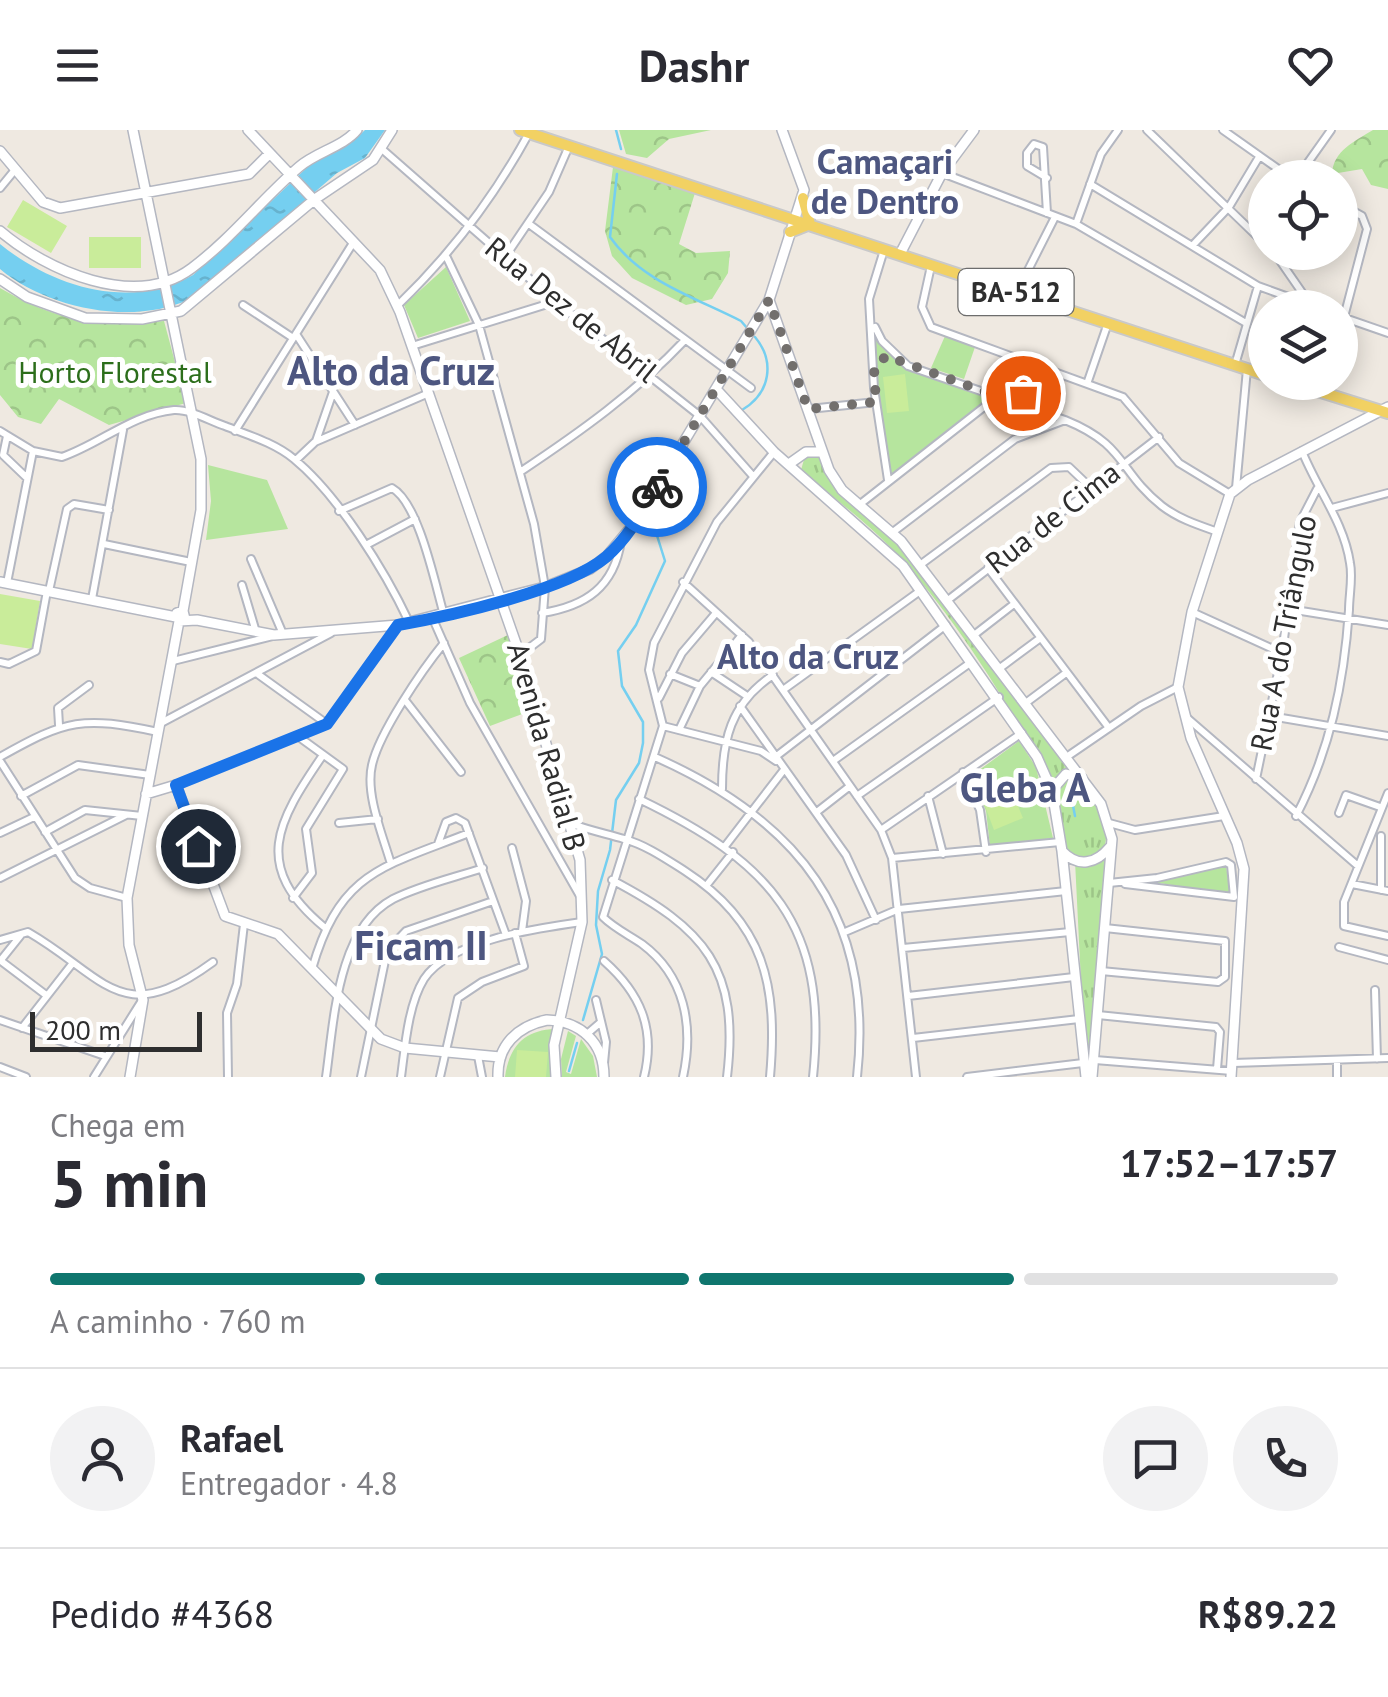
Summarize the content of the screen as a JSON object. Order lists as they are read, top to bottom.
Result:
{
  "streets": {
    "main road": ["BA-512"],
    "street": [
      "Rua Dez de Abril",
      "Rua de Cima",
      "Rua A do Triângulo",
      "Avenida Radial B"
    ]
  },
  "districts": [
    "Camaçari de Dentro",
    "Alto da Cruz",
    "Alto da Cruz",
    "Gleba A",
    "Ficam II"
  ],
  "parks": ["Horto Florestal"],
  "scale_bar": "200 m",
  "page": {
    "header": "Dashr",
    "scale": "200 m",
    "heading": ["5 min", "Chega em", "17:52–17:57"],
    "panel": [
      "Rafael",
      "Entregador · 4.8",
      "Pedido #4368",
      "R$89.22"
    ],
    "bar": "A caminho · 760 m"
  }
}
